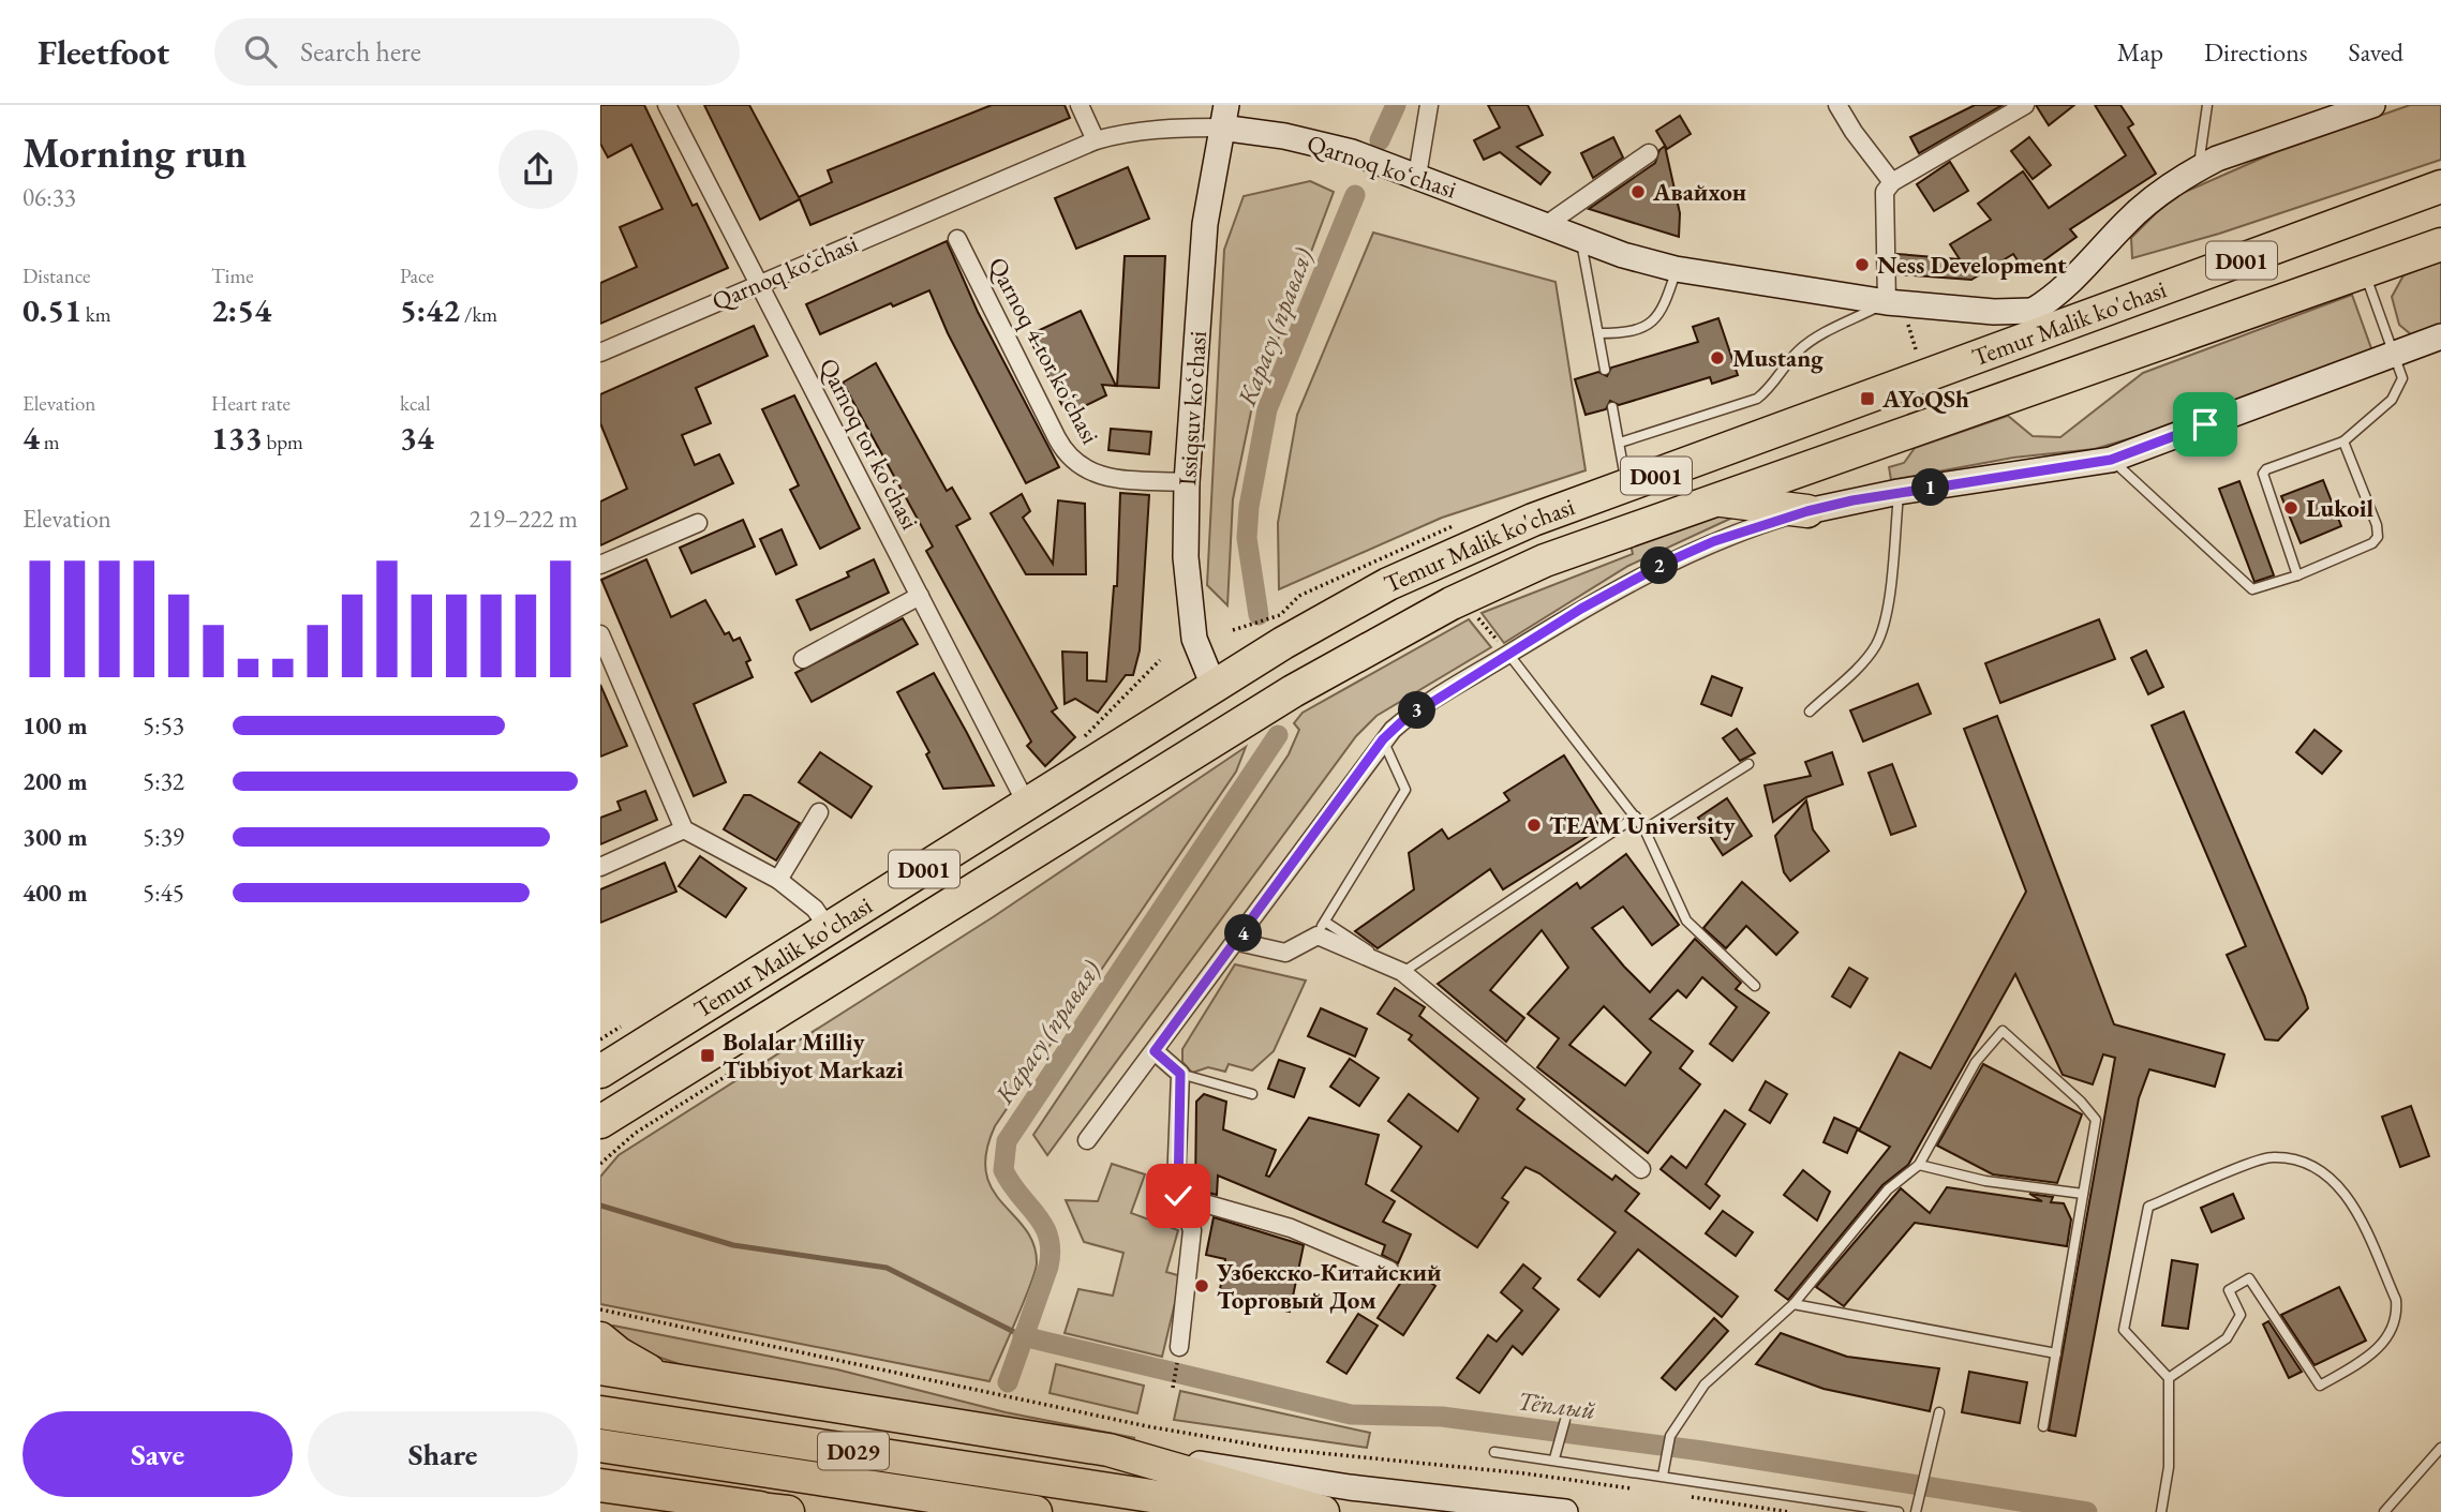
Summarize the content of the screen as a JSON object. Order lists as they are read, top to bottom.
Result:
{
  "streets": {
    "highway": ["D001", "Temur Malik ko'chasi", "D029"],
    "street": [
      "Qarnoq koʻchasi",
      "Qarnoq 4-tor koʻchasi",
      "Issiqsuv koʻchasi",
      "Qarnoq tor koʻchasi"
    ]
  },
  "crossings": [
    ["Qarnoq koʻchasi", "Temur Malik ko'chasi"],
    ["Qarnoq koʻchasi", "Issiqsuv koʻchasi"],
    ["Qarnoq koʻchasi", "Qarnoq tor koʻchasi"],
    ["Temur Malik ko'chasi", "Issiqsuv koʻchasi"],
    ["Temur Malik ko'chasi", "Qarnoq tor koʻchasi"],
    ["Qarnoq 4-tor koʻchasi", "Issiqsuv koʻchasi"]
  ],
  "water": ["Карасу (правая)", "Тёплый"],
  "places": {
    "other": [
      "Авайхон",
      "Ness Development",
      "Mustang",
      "Lukoil",
      "TEAM University",
      "Узбекско-Китайский Торговый Дом"
    ],
    "transit": ["AYoQSh", "Bolalar Milliy Tibbiyot Markazi"]
  },
  "page": {
    "header": "Fleetfoot",
    "search": "Search here",
    "nav": ["Map", "Directions", "Saved"],
    "heading": ["Morning run", "06:33"],
    "stats": [
      ["Distance", "0.51 km"],
      ["Time", "2:54"],
      ["Pace", "5:42 /km"],
      ["Elevation", "4 m"],
      ["Heart rate", "133 bpm"],
      ["kcal", "34"]
    ],
    "pins": [
      "1",
      "2",
      "3",
      "4"
    ],
    "chart": ["Elevation", "219–222 m"],
    "list": [
      {
        "name": "100 m",
        "note": "5:53"
      },
      {
        "name": "200 m",
        "note": "5:32"
      },
      {
        "name": "300 m",
        "note": "5:39"
      },
      {
        "name": "400 m",
        "note": "5:45"
      }
    ],
    "buttons": ["Save", "Share"]
  }
}
